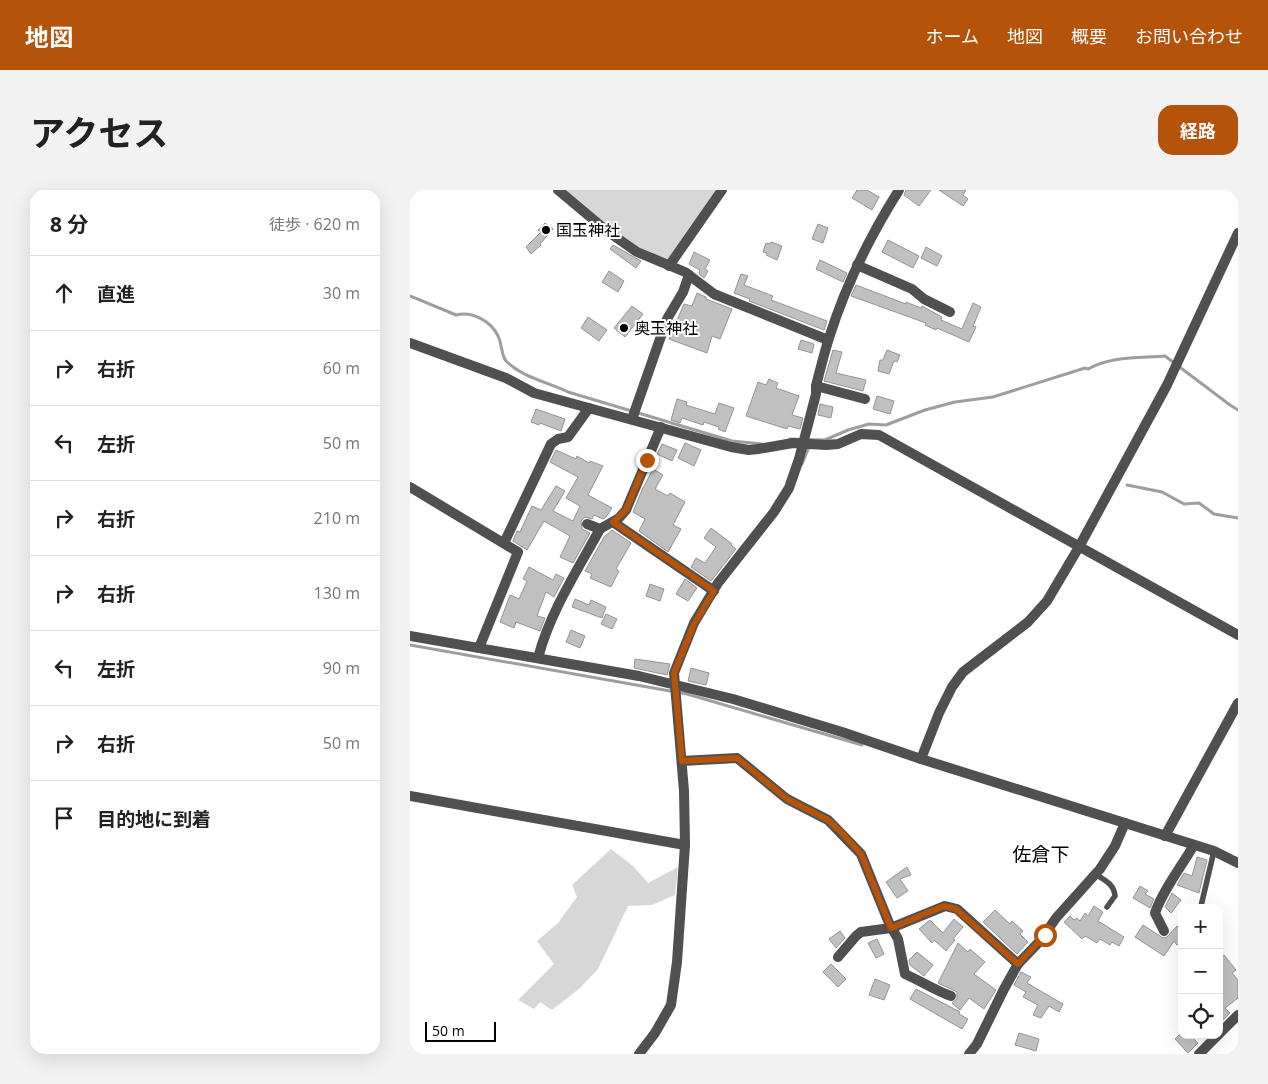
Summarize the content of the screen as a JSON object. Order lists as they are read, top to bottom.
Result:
{
  "districts": ["佐倉下"],
  "places": ["国玉神社", "奥玉神社"],
  "scale_bar": "50 m",
  "page": {
    "header": "地図",
    "nav": [
      "ホーム",
      "地図",
      "概要",
      "お問い合わせ"
    ],
    "title": "アクセス",
    "buttons": "経路",
    "heading": ["8 分", "徒歩 · 620 m"],
    "list": [
      ["直進", "30 m"],
      ["右折", "60 m"],
      ["左折", "50 m"],
      ["右折", "210 m"],
      ["右折", "130 m"],
      ["左折", "90 m"],
      ["右折", "50 m"],
      "目的地に到着"
    ],
    "map_buttons": ["+", "−"],
    "scale": "50 m"
  }
}
